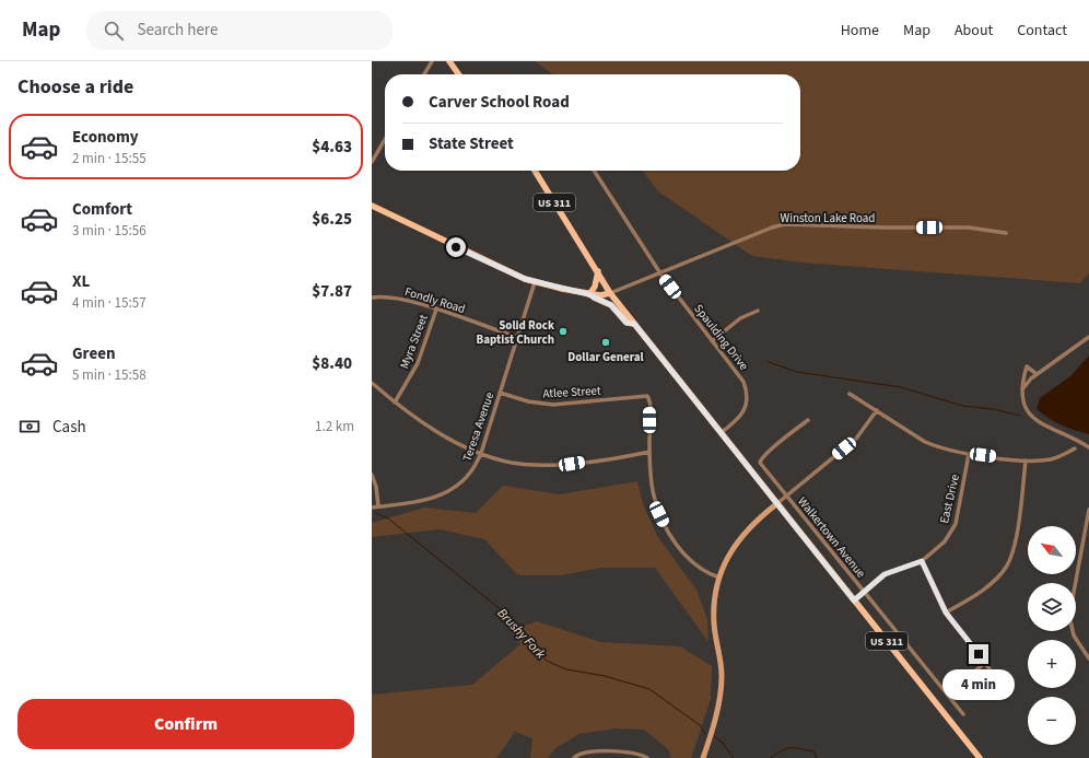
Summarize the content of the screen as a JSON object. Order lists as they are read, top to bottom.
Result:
{
  "streets": {
    "main road": ["US 311"],
    "street": [
      "Winston Lake Road",
      "Fondly Road",
      "Spaulding Drive",
      "Myra Street",
      "Atlee Street",
      "Teresa Avenue",
      "East Drive",
      "Walkertown Avenue"
    ]
  },
  "crossings": [
    ["US 311", "Winston Lake Road"],
    ["US 311", "Spaulding Drive"],
    ["US 311", "East Drive"],
    ["Winston Lake Road", "Spaulding Drive"],
    ["Fondly Road", "Myra Street"],
    ["Fondly Road", "Teresa Avenue"],
    ["Atlee Street", "Teresa Avenue"],
    ["East Drive", "Walkertown Avenue"]
  ],
  "water": ["Brushy Fork"],
  "places": ["Solid Rock Baptist Church", "Dollar General"],
  "north": "top left",
  "page": {
    "header": "Map",
    "search": "Search here",
    "nav": [
      "Home",
      "Map",
      "About",
      "Contact"
    ],
    "heading": "Choose a ride",
    "banner": ["Carver School Road", "State Street"],
    "list": [
      {
        "name": "Economy",
        "note": "2 min · 15:55",
        "value": "$4.63"
      },
      {
        "name": "Comfort",
        "note": "3 min · 15:56",
        "value": "$6.25"
      },
      {
        "name": "XL",
        "note": "4 min · 15:57",
        "value": "$7.87"
      },
      {
        "name": "Green",
        "note": "5 min · 15:58",
        "value": "$8.40"
      }
    ],
    "pay": ["Cash", "1.2 km"],
    "map_buttons": ["+", "−"],
    "bubble": "4 min",
    "buttons": "Confirm"
  }
}
